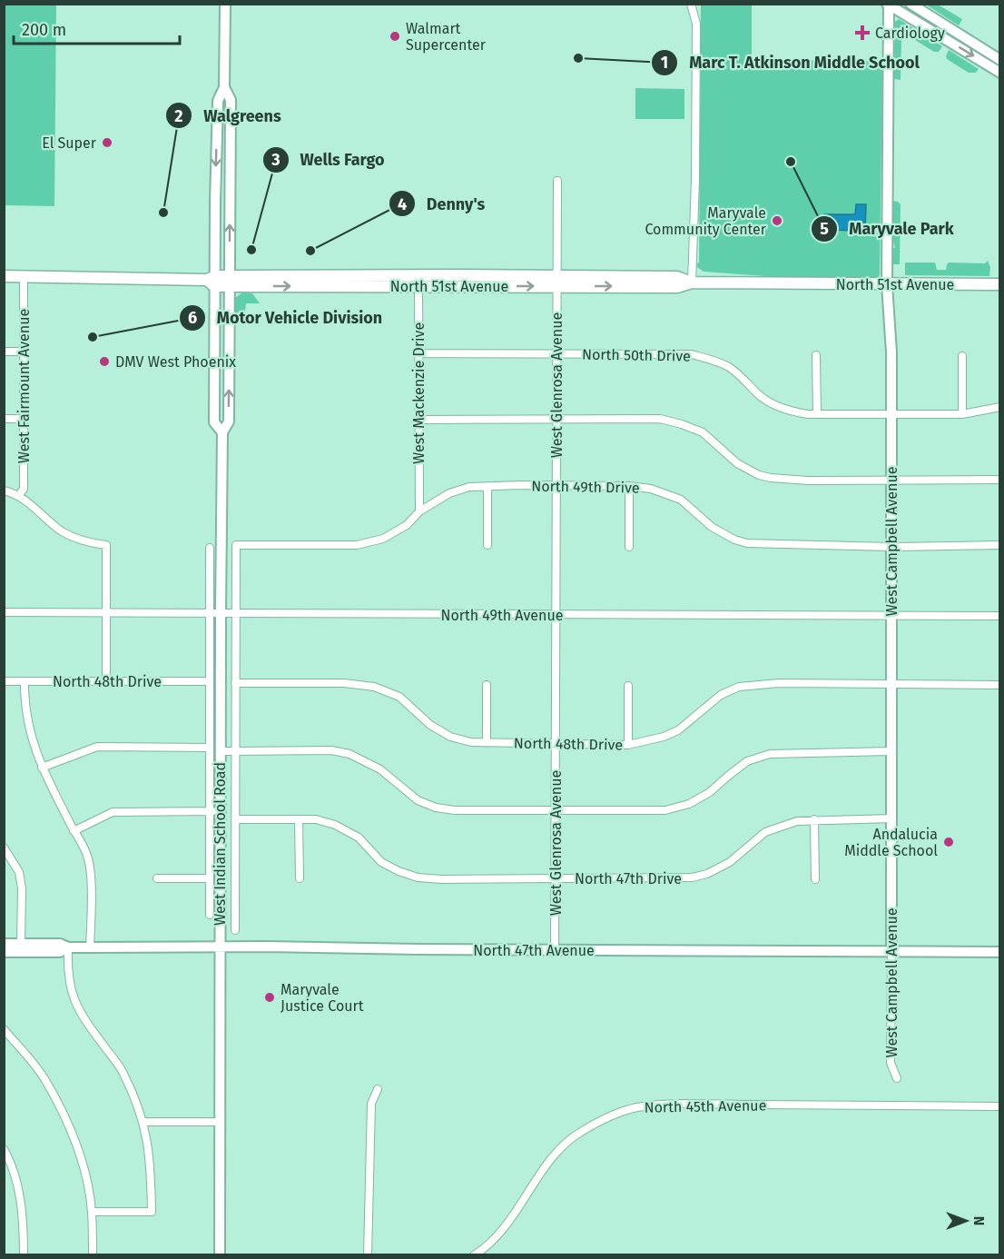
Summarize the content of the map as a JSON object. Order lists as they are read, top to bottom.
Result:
{
  "streets": {
    "main road": ["North 51st Avenue"],
    "street": [
      "North 50th Drive",
      "West Glenrosa Avenue",
      "West Fairmount Avenue",
      "West Mackenzie Drive",
      "North 49th Drive",
      "West Campbell Avenue",
      "North 49th Avenue",
      "North 48th Drive",
      "West Indian School Road",
      "North 47th Drive",
      "North 47th Avenue",
      "North 45th Avenue"
    ]
  },
  "crossings": [
    ["North 51st Avenue", "West Glenrosa Avenue"],
    ["North 51st Avenue", "West Fairmount Avenue"],
    ["North 51st Avenue", "West Mackenzie Drive"],
    ["North 51st Avenue", "West Campbell Avenue"],
    ["North 51st Avenue", "West Indian School Road"],
    ["North 50th Drive", "West Glenrosa Avenue"],
    ["North 50th Drive", "West Mackenzie Drive"],
    ["North 50th Drive", "West Campbell Avenue"],
    ["West Glenrosa Avenue", "North 49th Drive"],
    ["West Glenrosa Avenue", "North 49th Avenue"],
    ["West Glenrosa Avenue", "North 48th Drive"],
    ["West Glenrosa Avenue", "North 47th Drive"],
    ["West Glenrosa Avenue", "North 47th Avenue"],
    ["West Mackenzie Drive", "North 49th Drive"],
    ["North 49th Drive", "West Campbell Avenue"],
    ["North 49th Drive", "West Indian School Road"],
    ["West Campbell Avenue", "North 49th Avenue"],
    ["West Campbell Avenue", "North 48th Drive"],
    ["West Campbell Avenue", "North 47th Drive"],
    ["West Campbell Avenue", "North 47th Avenue"],
    ["North 49th Avenue", "West Indian School Road"],
    ["North 48th Drive", "West Indian School Road"],
    ["West Indian School Road", "North 47th Drive"],
    ["West Indian School Road", "North 47th Avenue"]
  ],
  "places": {
    "health": ["Cardiology"],
    "other": [
      "Walmart Supercenter",
      "Marc T. Atkinson Middle School",
      "El Super",
      "Maryvale Park",
      "Walgreens",
      "Maryvale Community Center",
      "Wells Fargo",
      "Denny's",
      "Motor Vehicle Division",
      "DMV West Phoenix",
      "Andalucia Middle School",
      "Maryvale Justice Court"
    ]
  },
  "scale_bar": "200 m",
  "north": "right"
}
